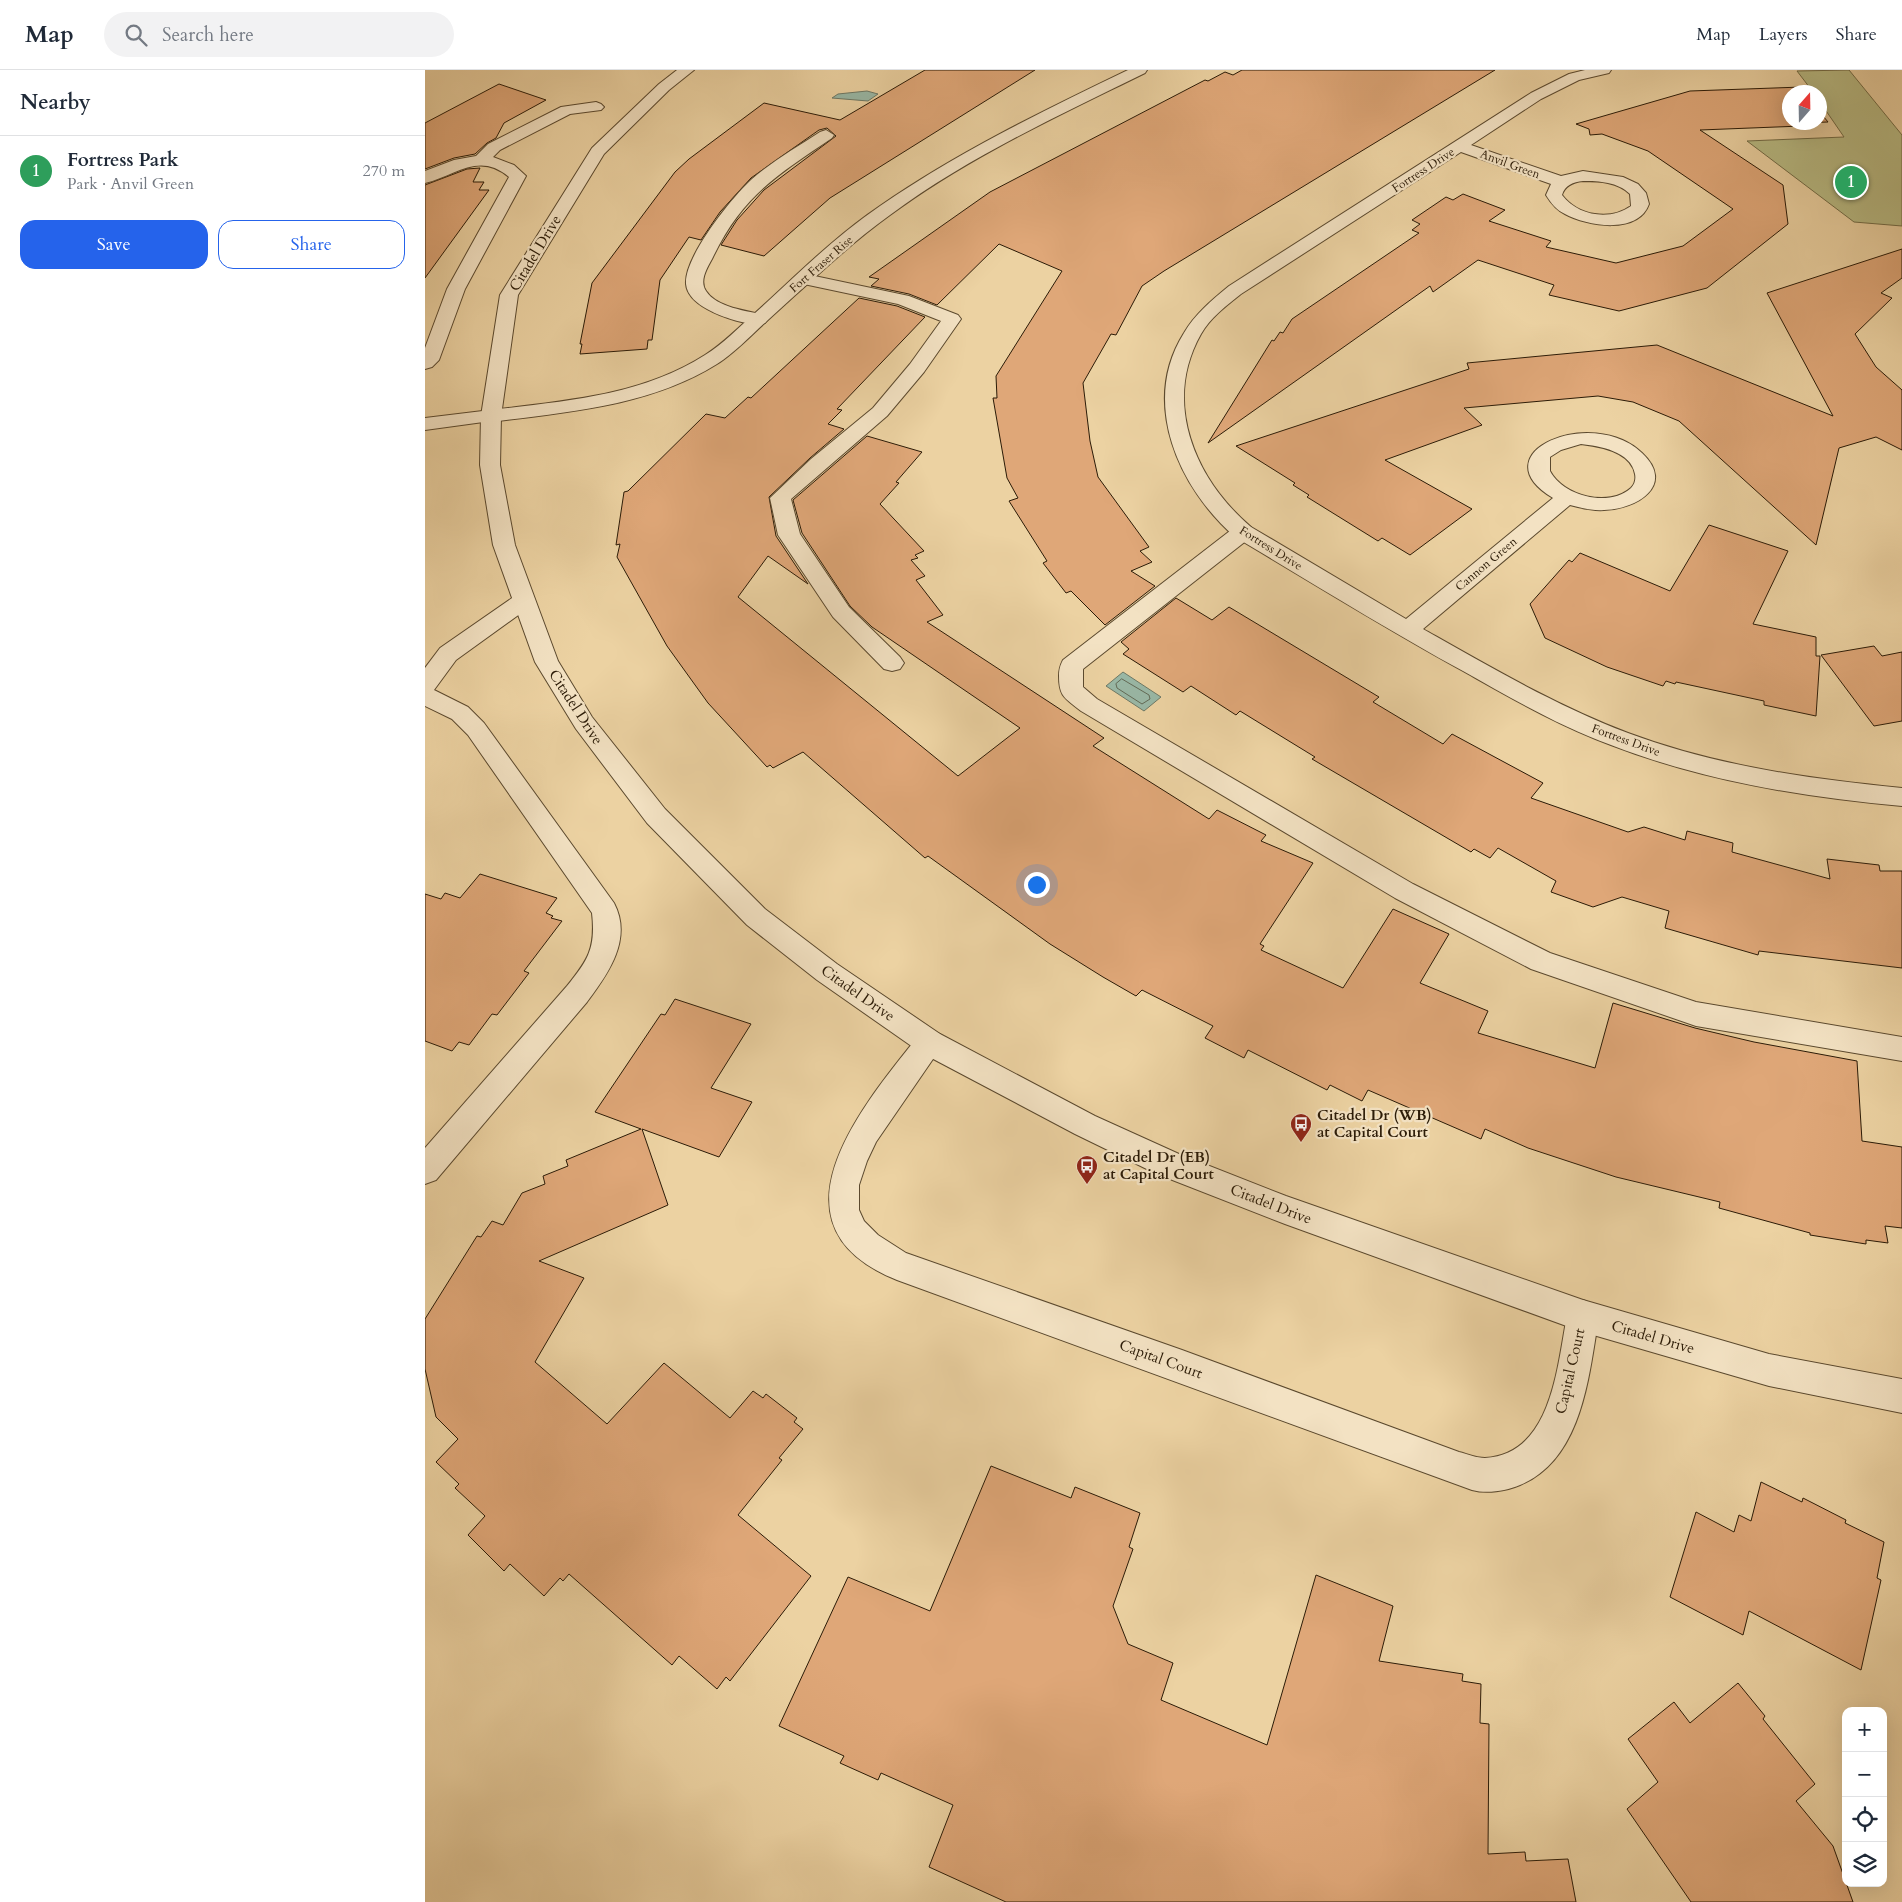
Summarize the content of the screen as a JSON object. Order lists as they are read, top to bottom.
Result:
{
  "streets": {
    "street": [
      "Anvil Green",
      "Fortress Drive",
      "Citadel Drive",
      "Fort Fraser Rise",
      "Cannon Green",
      "Capital Court"
    ]
  },
  "crossings": [
    ["Anvil Green", "Fortress Drive"],
    ["Fortress Drive", "Cannon Green"],
    ["Citadel Drive", "Fort Fraser Rise"],
    ["Citadel Drive", "Capital Court"]
  ],
  "places": {
    "bus stop": ["Citadel Dr (WB) at Capital Court", "Citadel Dr (EB) at Capital Court"]
  },
  "north": "top",
  "page": {
    "header": "Map",
    "search": "Search here",
    "nav": ["Map", "Layers", "Share"],
    "heading": "Nearby",
    "list": [
      {
        "mark": "1",
        "name": "Fortress Park",
        "note": "Park · Anvil Green",
        "value": "270 m"
      }
    ],
    "pins": "1",
    "buttons": ["Save", "Share"],
    "map_buttons": ["+", "−"]
  }
}
